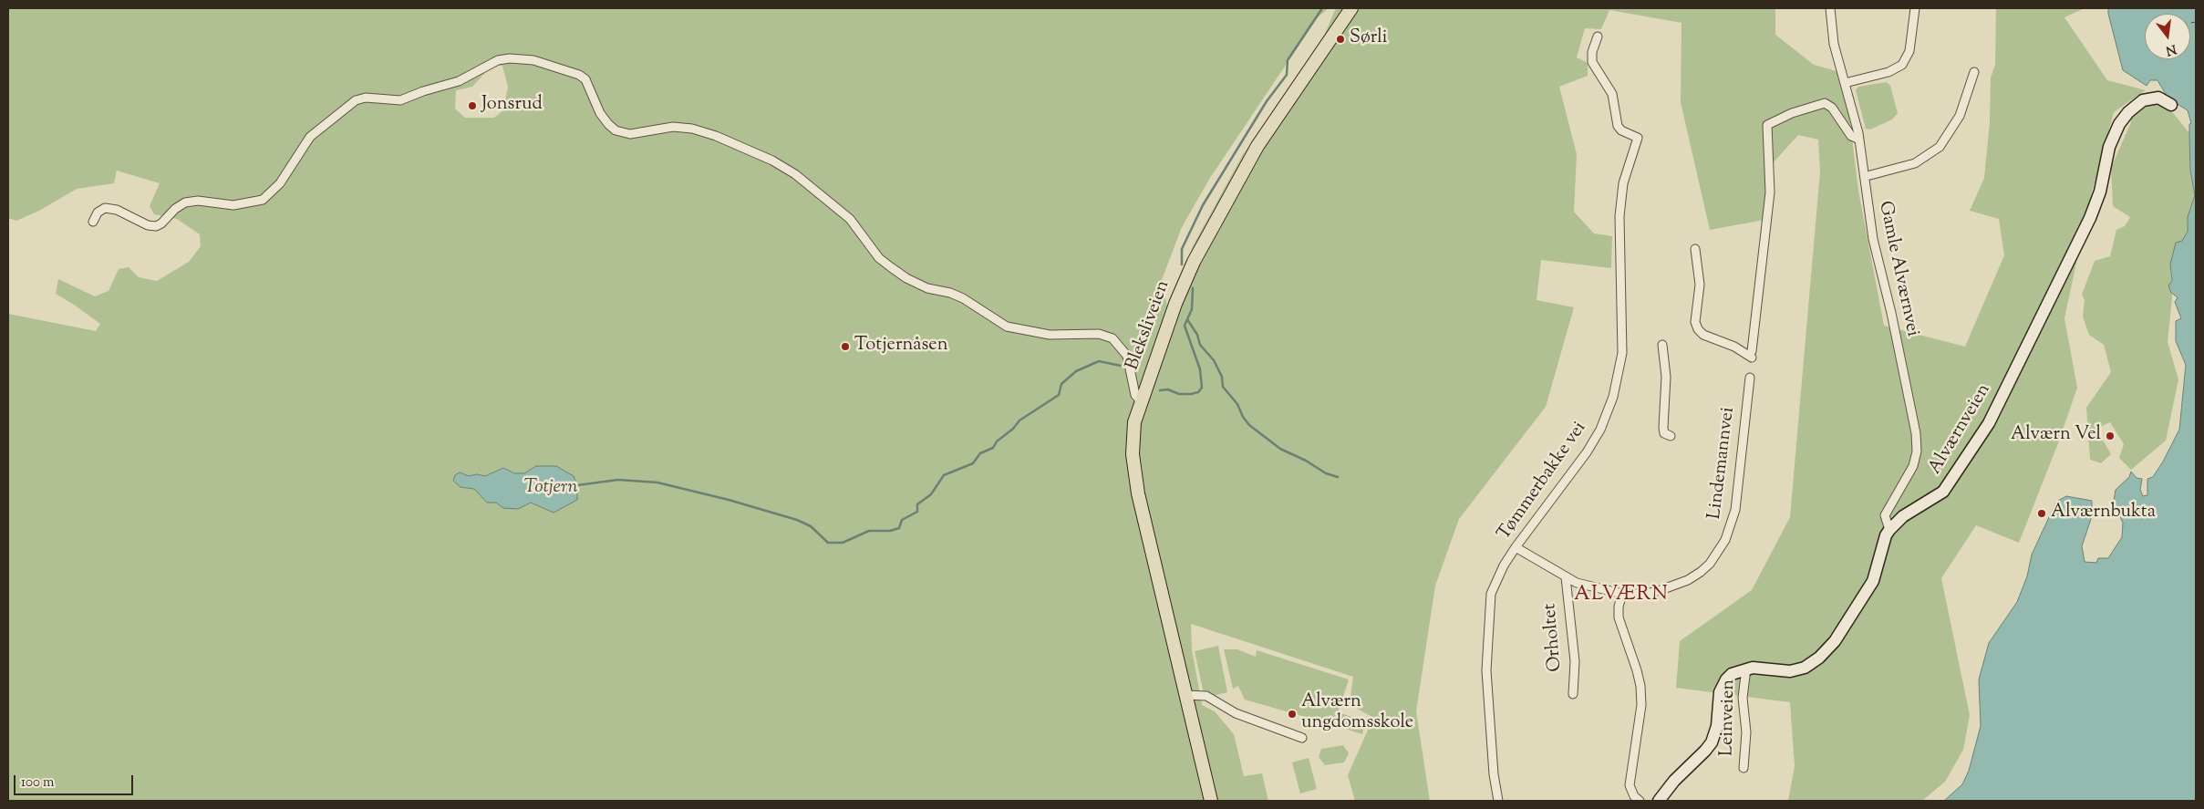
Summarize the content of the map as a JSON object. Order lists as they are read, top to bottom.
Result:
{
  "streets": {
    "main road": ["Bleksliveien", "Alværnveien"],
    "street": [
      "Gamle Alværnvei",
      "Lindemannvei",
      "Tømmerbakke vei",
      "Orholtet",
      "Leinveien"
    ]
  },
  "crossings": [
    ["Gamle Alværnvei", "Alværnveien"],
    ["Alværnveien", "Leinveien"],
    ["Lindemannvei", "Orholtet"],
    ["Tømmerbakke vei", "Orholtet"]
  ],
  "districts": ["ALVÆRN"],
  "water": ["Totjern"],
  "places": [
    "Sørli",
    "Jonsrud",
    "Totjernåsen",
    "Alværn Vel",
    "Alværnbukta",
    "Alværn ungdomsskole"
  ],
  "scale_bar": "100 m",
  "north": "bottom"
}
